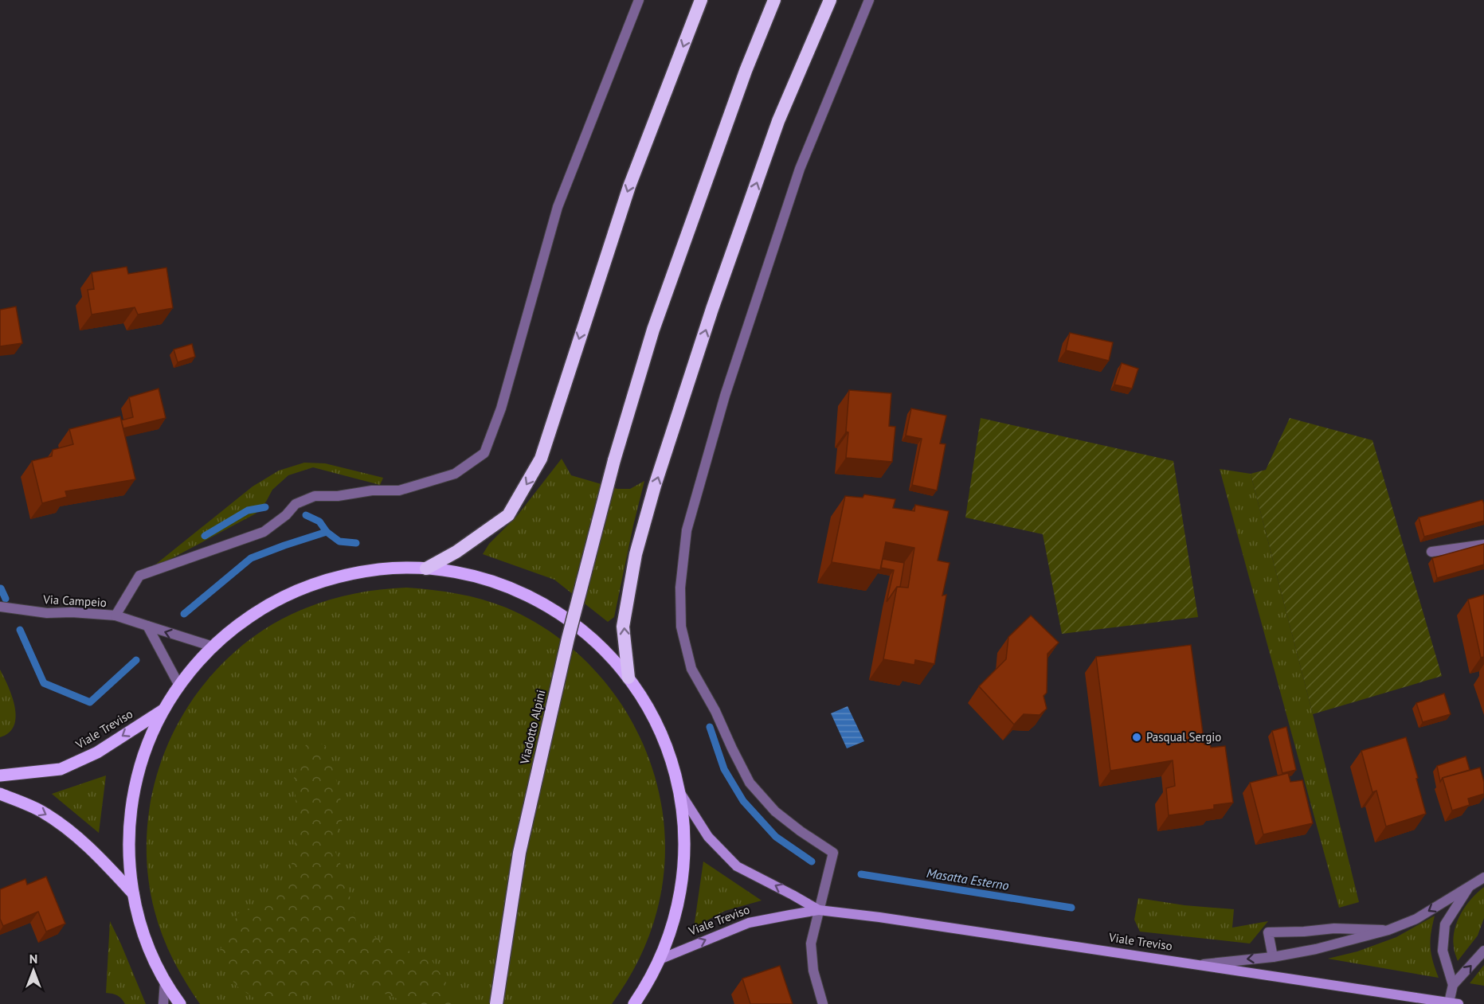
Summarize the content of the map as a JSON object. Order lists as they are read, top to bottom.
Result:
{
  "streets": {
    "highway": ["Viadotto Alpini"],
    "main road": ["Viale Treviso"],
    "street": ["Via Campeio"]
  },
  "water": ["Masatta Esterno"],
  "places": ["Pasqual Sergio"],
  "north": "top"
}
